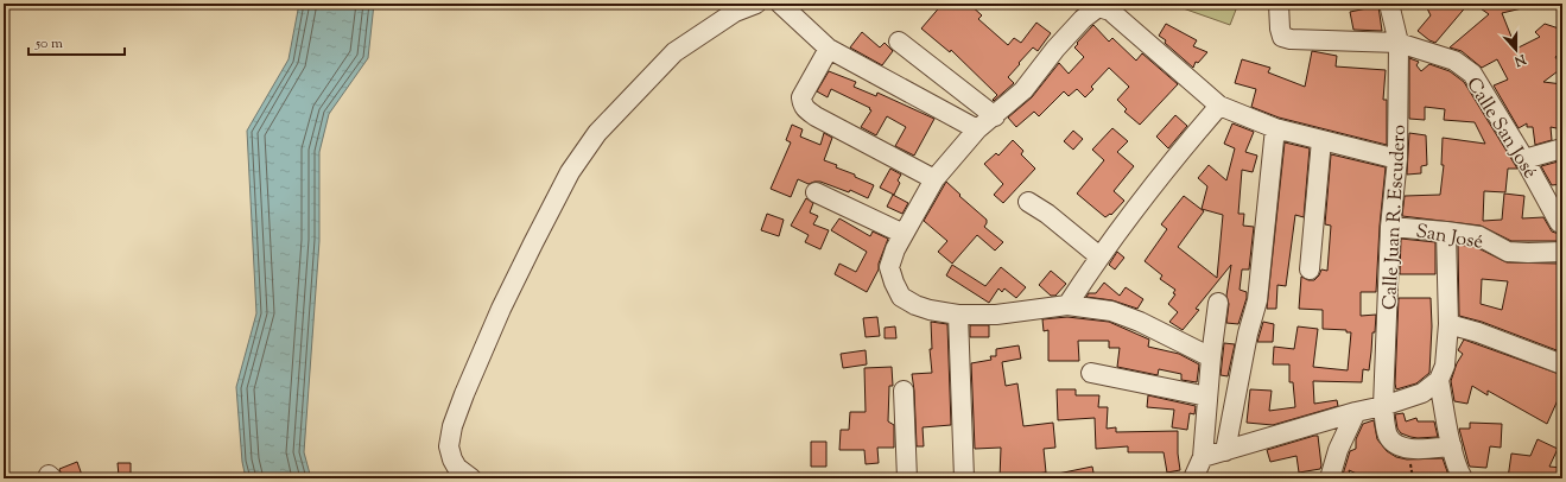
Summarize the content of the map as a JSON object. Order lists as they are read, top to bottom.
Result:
{
  "streets": {
    "street": ["Calle San José", "Calle Juan R. Escudero", "San José"]
  },
  "crossings": [
    ["Calle San José", "Calle Juan R. Escudero"],
    ["Calle Juan R. Escudero", "San José"]
  ],
  "scale_bar": "50 m",
  "north": "bottom"
}
